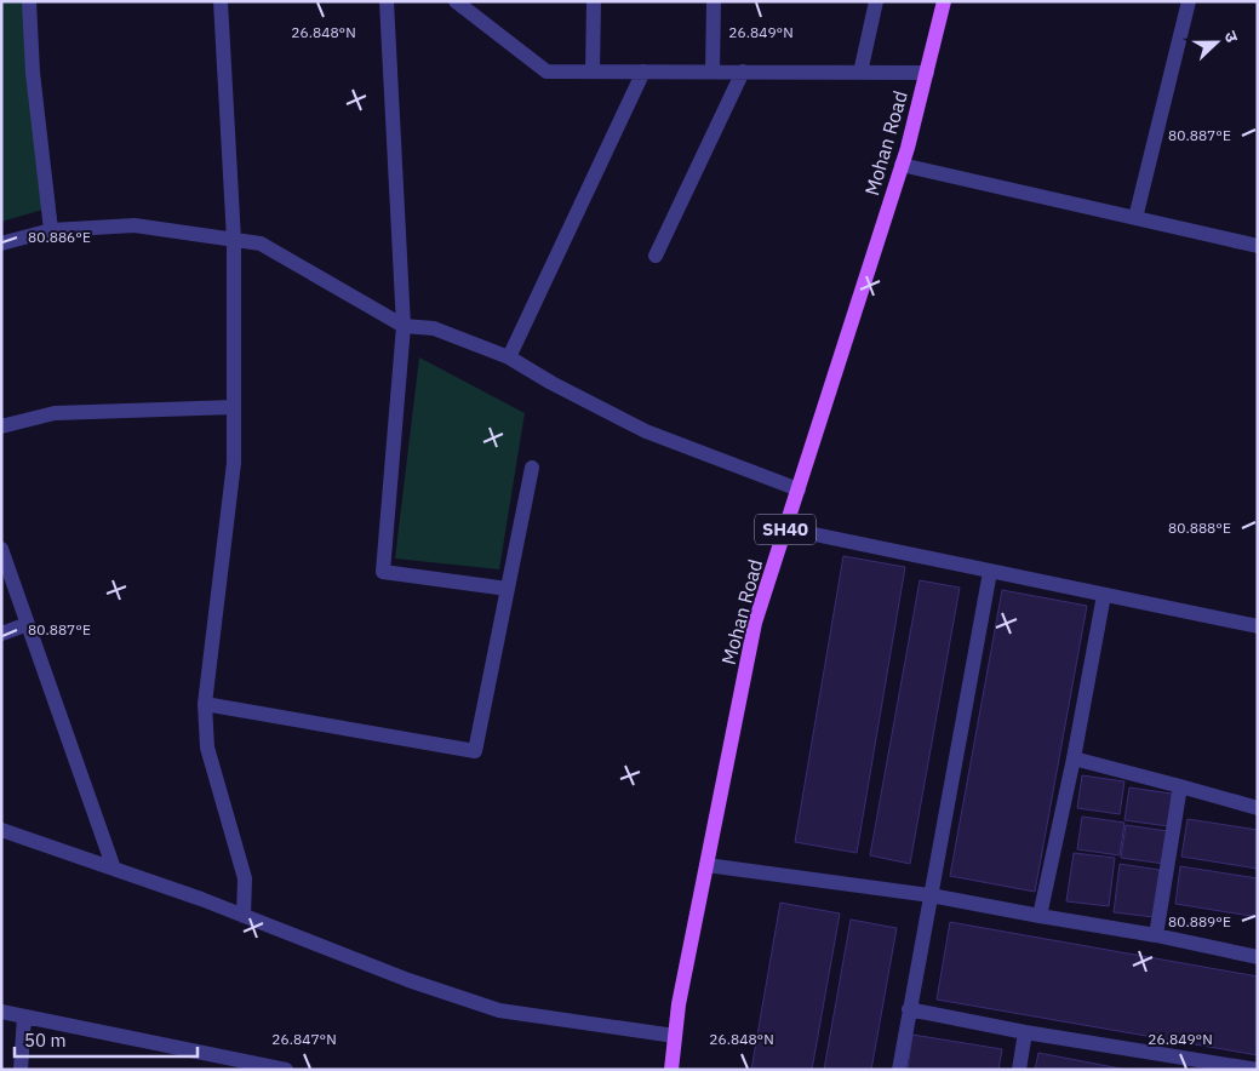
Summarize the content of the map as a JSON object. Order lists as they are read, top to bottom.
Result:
{
  "streets": {
    "main road": ["Mohan Road", "SH40"]
  },
  "scale_bar": "50 m",
  "north": "right",
  "coordinates": [
    "26.848°N",
    "26.849°N",
    "80.887°E",
    "80.886°E",
    "80.888°E",
    "80.889°E",
    "26.847°N"
  ]
}
